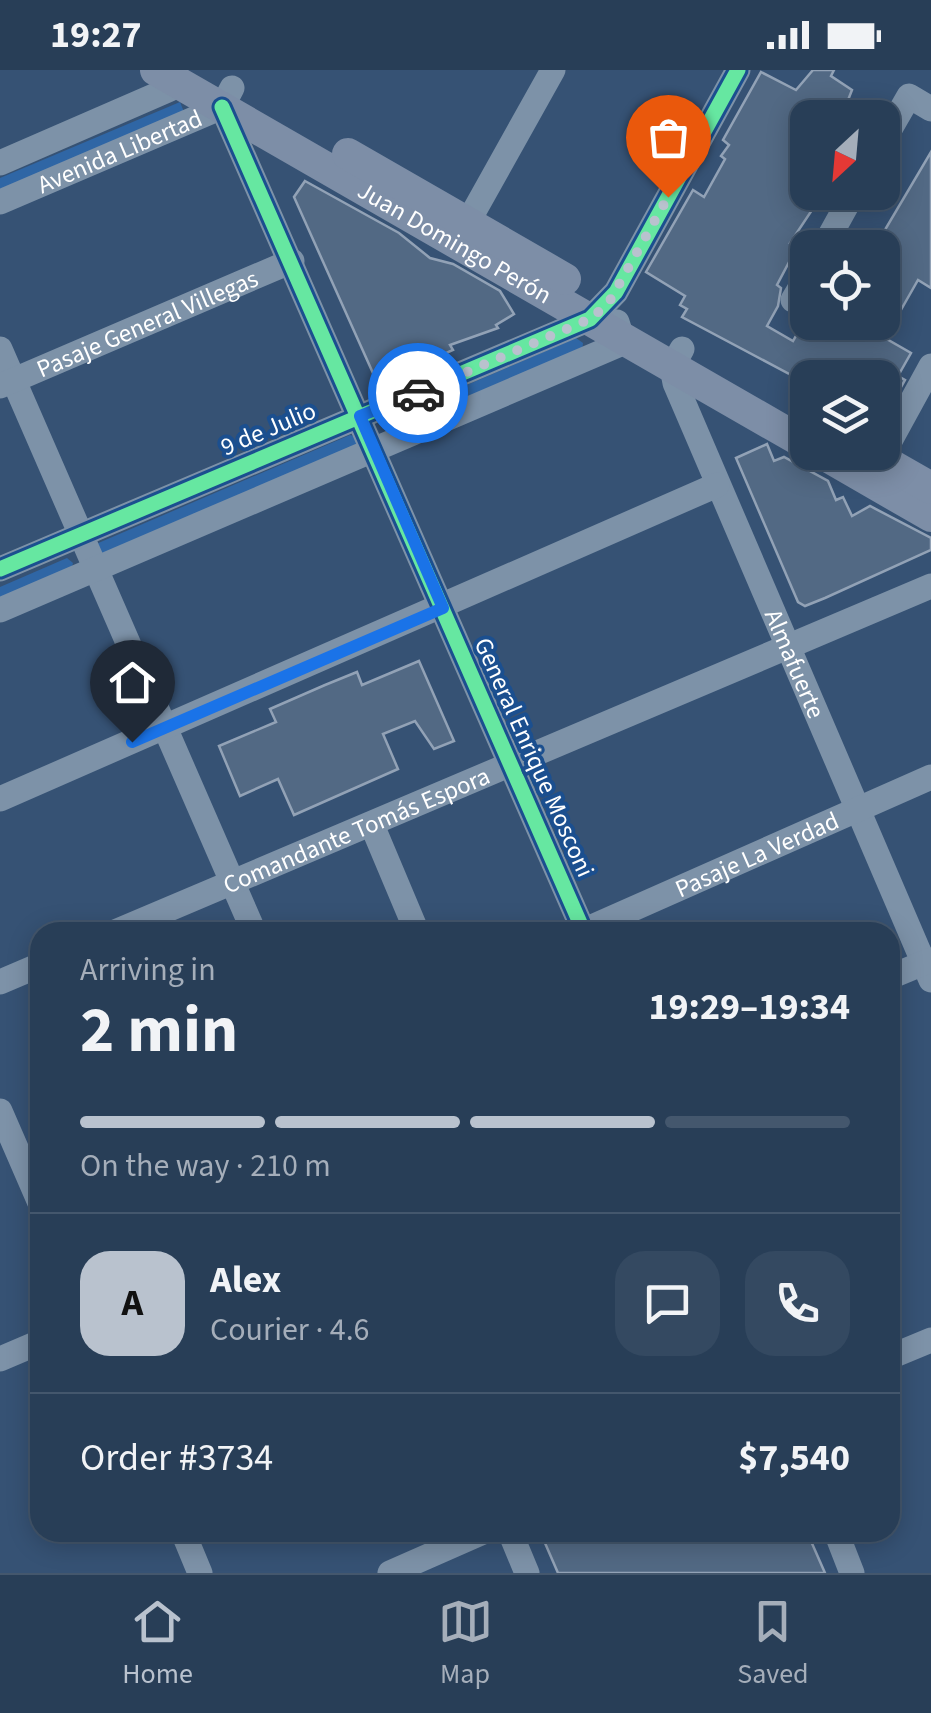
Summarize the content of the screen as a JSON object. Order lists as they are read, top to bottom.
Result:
{
  "streets": {
    "main road": ["Juan Domingo Perón"],
    "street": [
      "Avenida Libertad",
      "Pasaje General Villegas",
      "9 de Julio",
      "Almafuerte",
      "General Enrique Mosconi",
      "Comandante Tomás Espora",
      "Pasaje La Verdad"
    ]
  },
  "crossings": [
    ["Avenida Libertad", "Juan Domingo Perón"],
    ["Avenida Libertad", "General Enrique Mosconi"],
    ["Juan Domingo Perón", "9 de Julio"],
    ["Juan Domingo Perón", "Almafuerte"],
    ["Juan Domingo Perón", "General Enrique Mosconi"],
    ["Pasaje General Villegas", "General Enrique Mosconi"],
    ["9 de Julio", "General Enrique Mosconi"],
    ["Almafuerte", "Comandante Tomás Espora"],
    ["Almafuerte", "Pasaje La Verdad"],
    ["General Enrique Mosconi", "Comandante Tomás Espora"]
  ],
  "north": "bottom left",
  "page": {
    "status": "19:27",
    "heading": ["2 min", "Arriving in", "19:29–19:34"],
    "panel": [
      "Alex",
      "Courier · 4.6",
      "Order #3734",
      "$7,540"
    ],
    "bar": "On the way · 210 m",
    "round": "A",
    "tabs": ["Home", "Map", "Saved"]
  }
}
